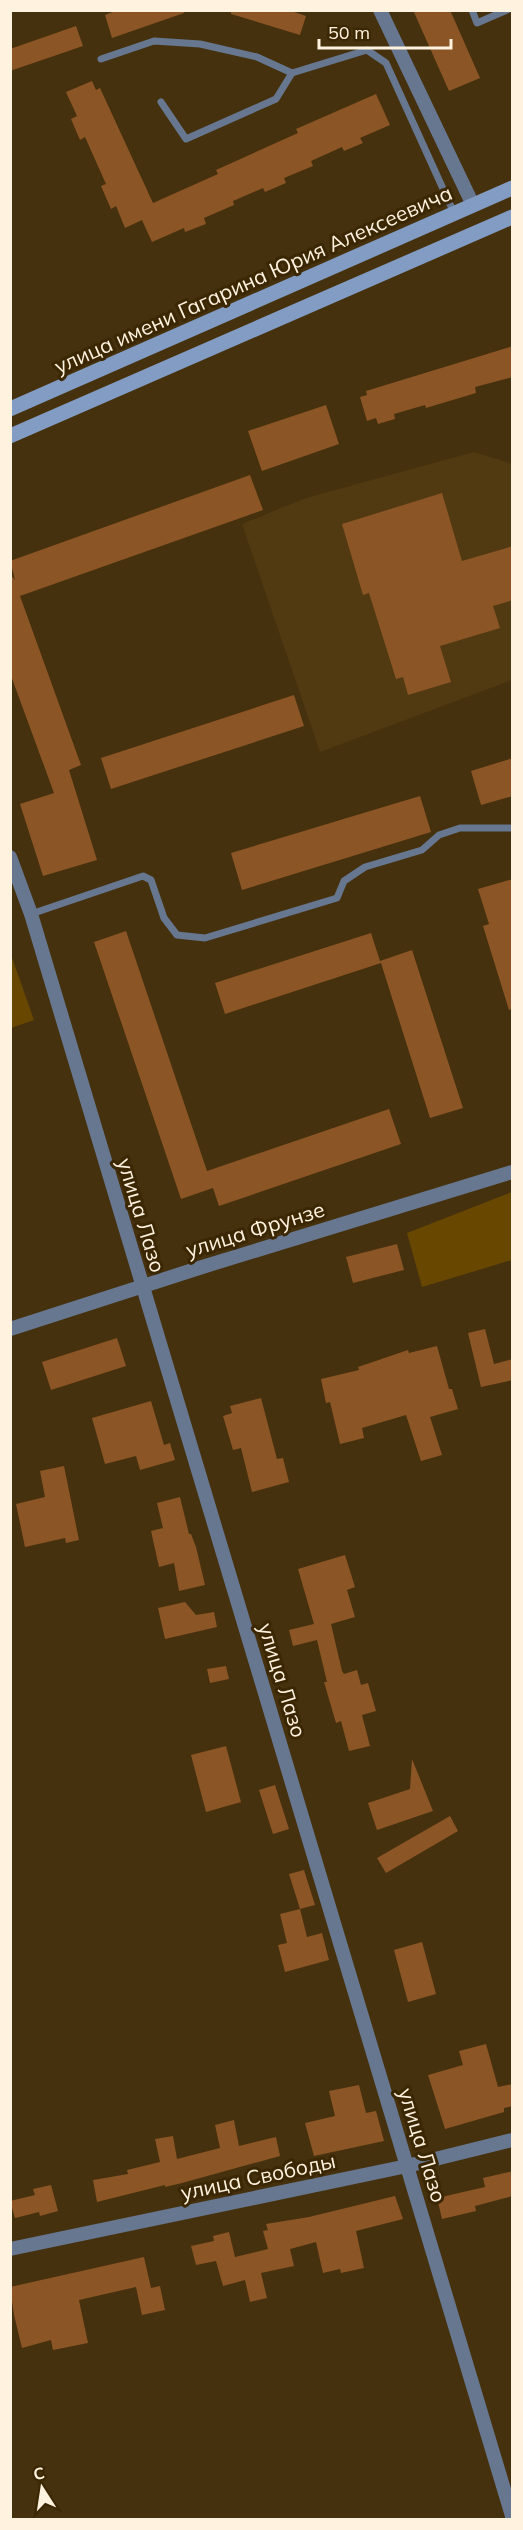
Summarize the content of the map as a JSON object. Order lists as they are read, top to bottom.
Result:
{
  "streets": {
    "street": [
      "улица имени Гагарина Юрия Алексеевича",
      "улица Лазо",
      "улица Фрунзе",
      "улица Свободы"
    ]
  },
  "crossings": [
    ["улица Лазо", "улица Фрунзе"],
    ["улица Лазо", "улица Свободы"]
  ],
  "scale_bar": "50 m",
  "north": "top"
}
